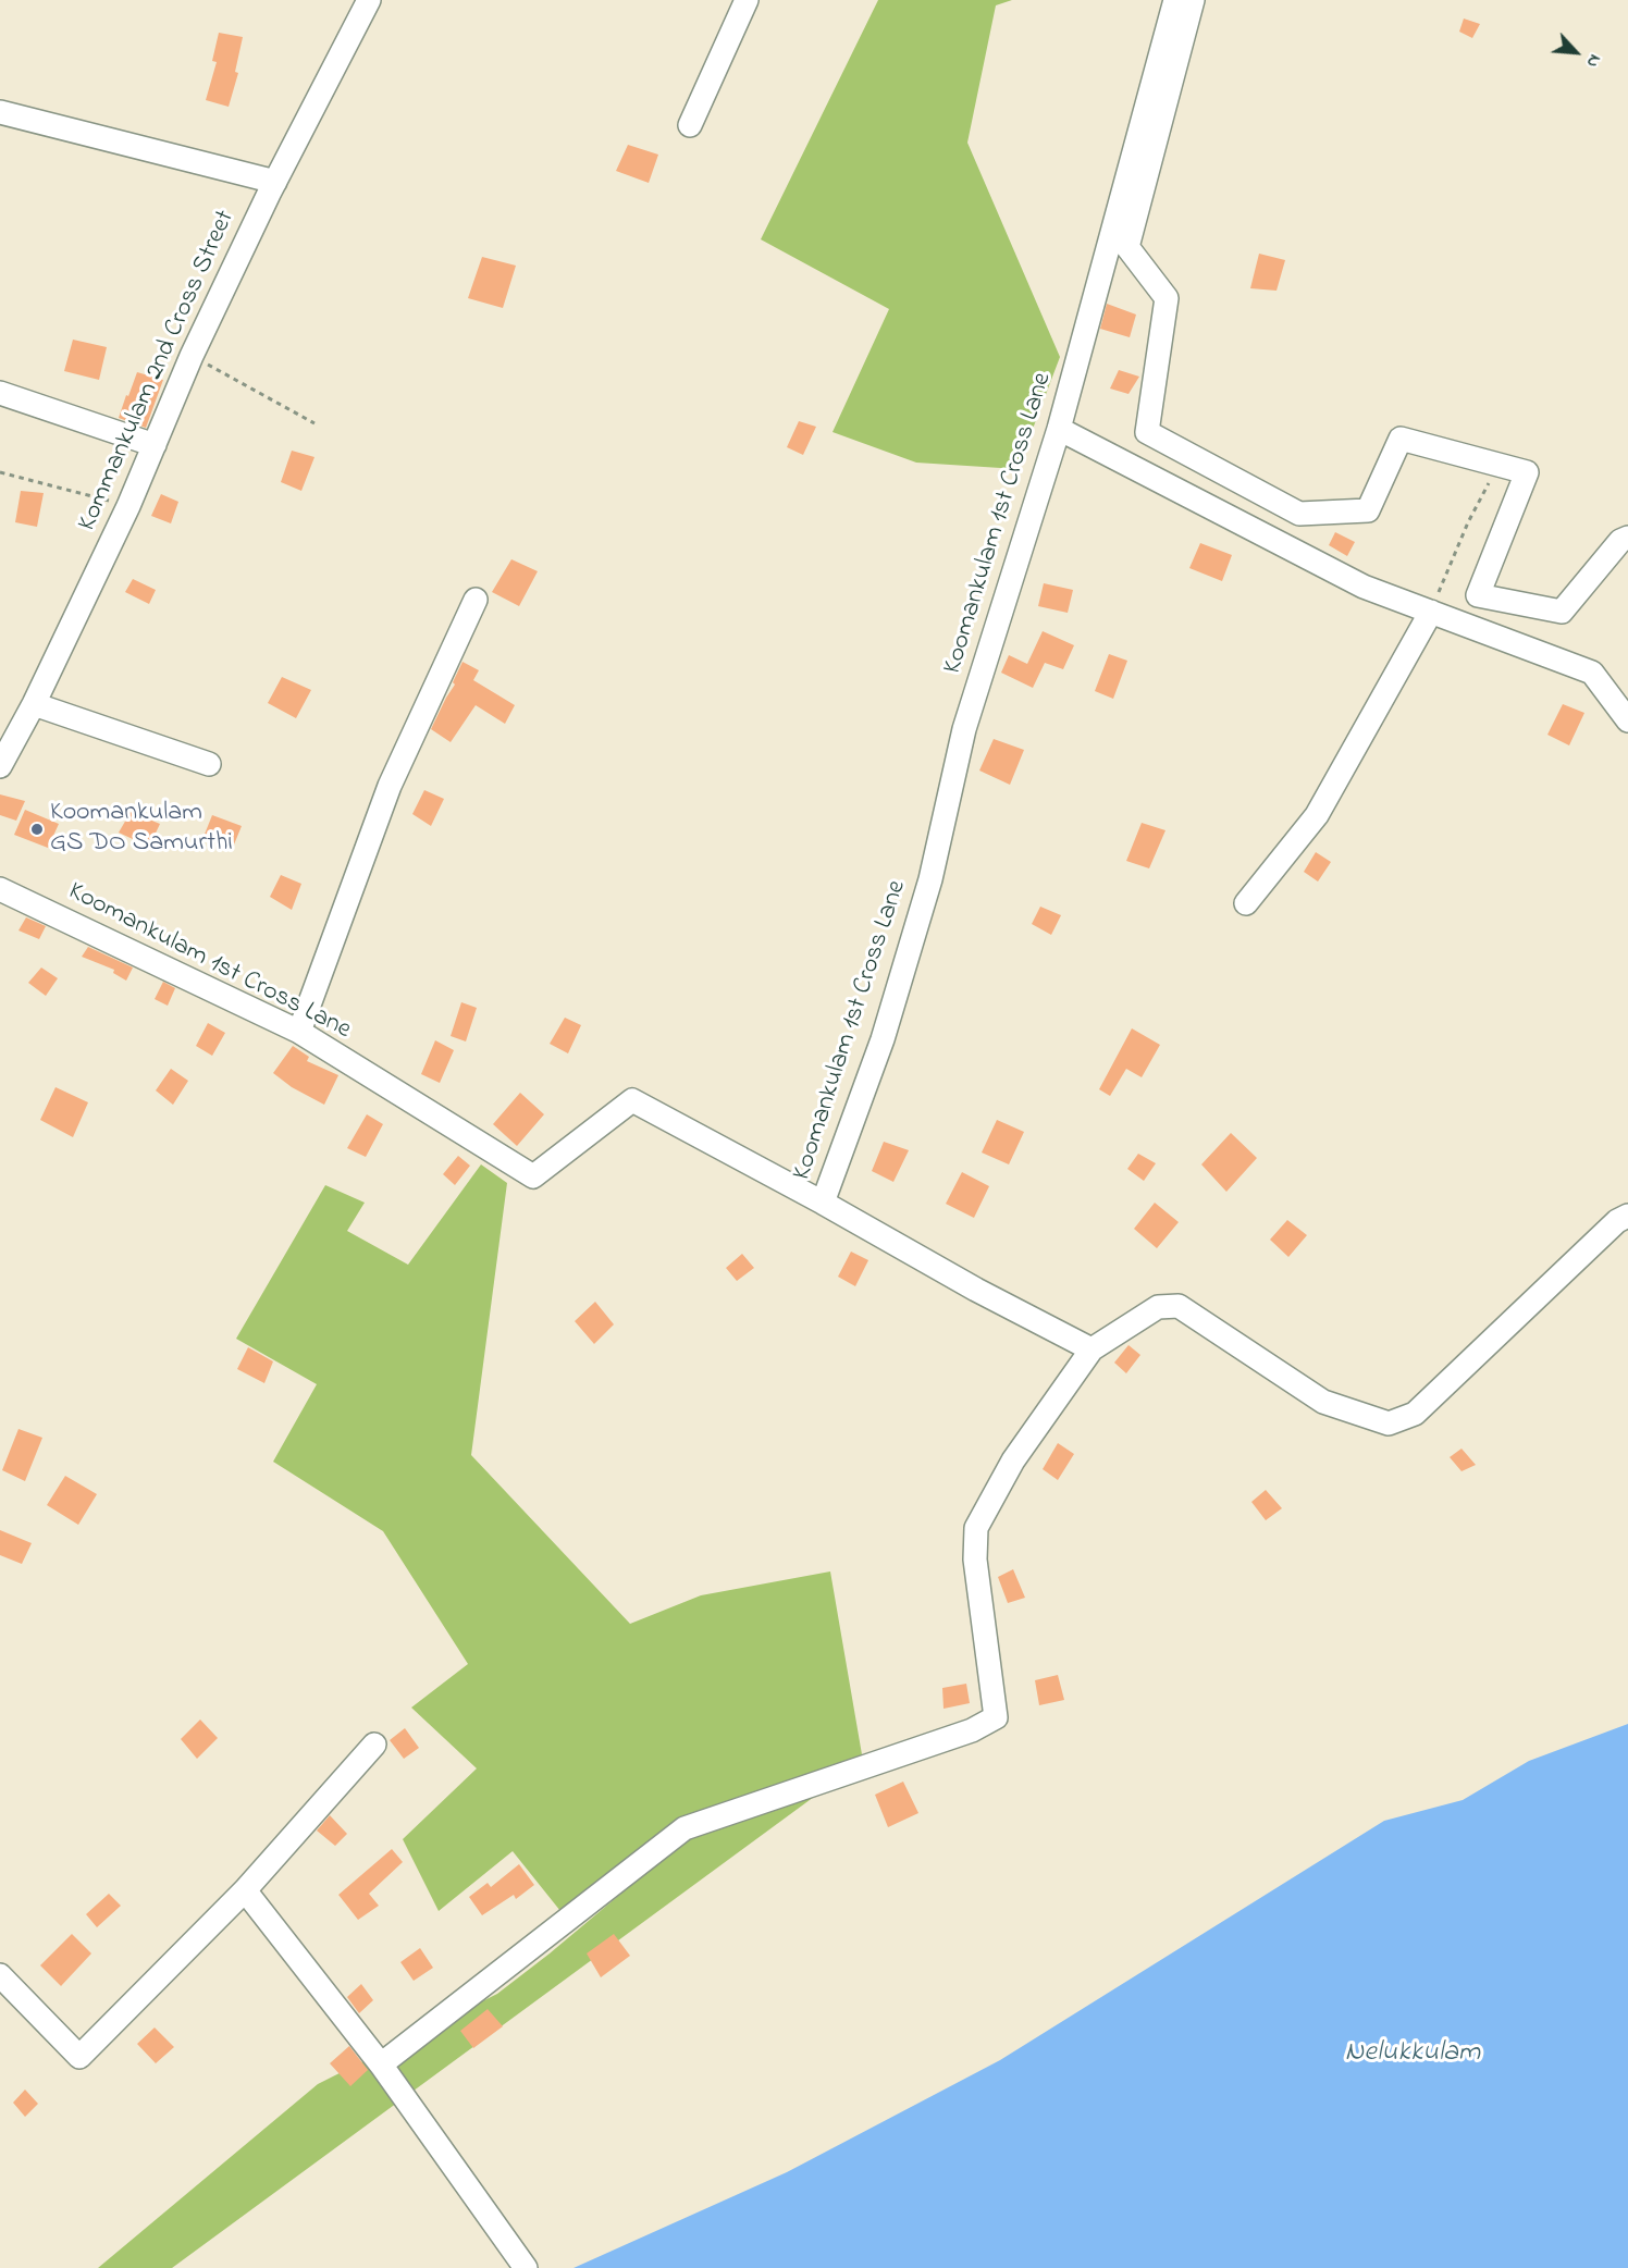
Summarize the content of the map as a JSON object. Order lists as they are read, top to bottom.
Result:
{
  "streets": {
    "street": ["Kommankulam 2nd Cross Street", "Koomankulam 1st Cross Lane"]
  },
  "water": ["Nelukkulam"],
  "places": ["Koomankulam GS DO Samurthi"],
  "north": "bottom right"
}
